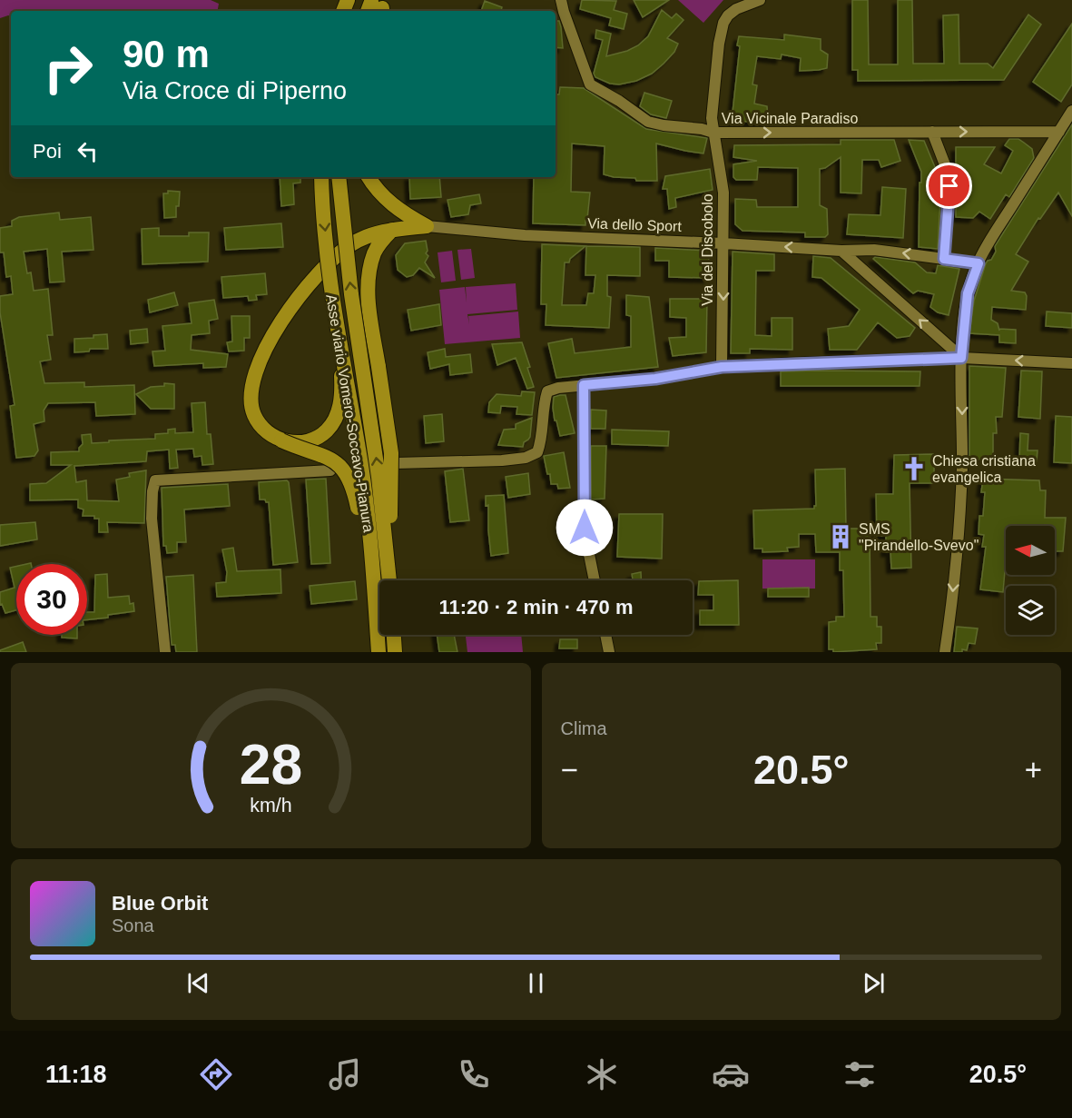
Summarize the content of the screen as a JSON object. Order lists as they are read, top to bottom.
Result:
{
  "streets": {
    "highway": ["Asse viario Vomero-Soccavo-Pianura"],
    "street": ["Via Vicinale Paradiso", "Via dello Sport", "Via del Discobolo"]
  },
  "crossings": [
    ["Via Vicinale Paradiso", "Via del Discobolo"],
    ["Via dello Sport", "Via del Discobolo"]
  ],
  "one_way": ["Via Vicinale Paradiso", "Via dello Sport"],
  "places": {
    "church": ["Chiesa cristiana evangelica"],
    "building": ["SMS \"Pirandello-Svevo\""]
  },
  "north": "left",
  "page": {
    "turn": ["90 m", "Via Croce di Piperno"],
    "then": "Poi",
    "limit": "30",
    "trip": "11:20 · 2 min · 470 m",
    "tile": "Clima",
    "heat": ["−", "20.5°", "+"],
    "song": ["Blue Orbit", "Sona"],
    "tabs": ["11:18", "20.5°"],
    "gauge": ["28", "km/h"]
  }
}
